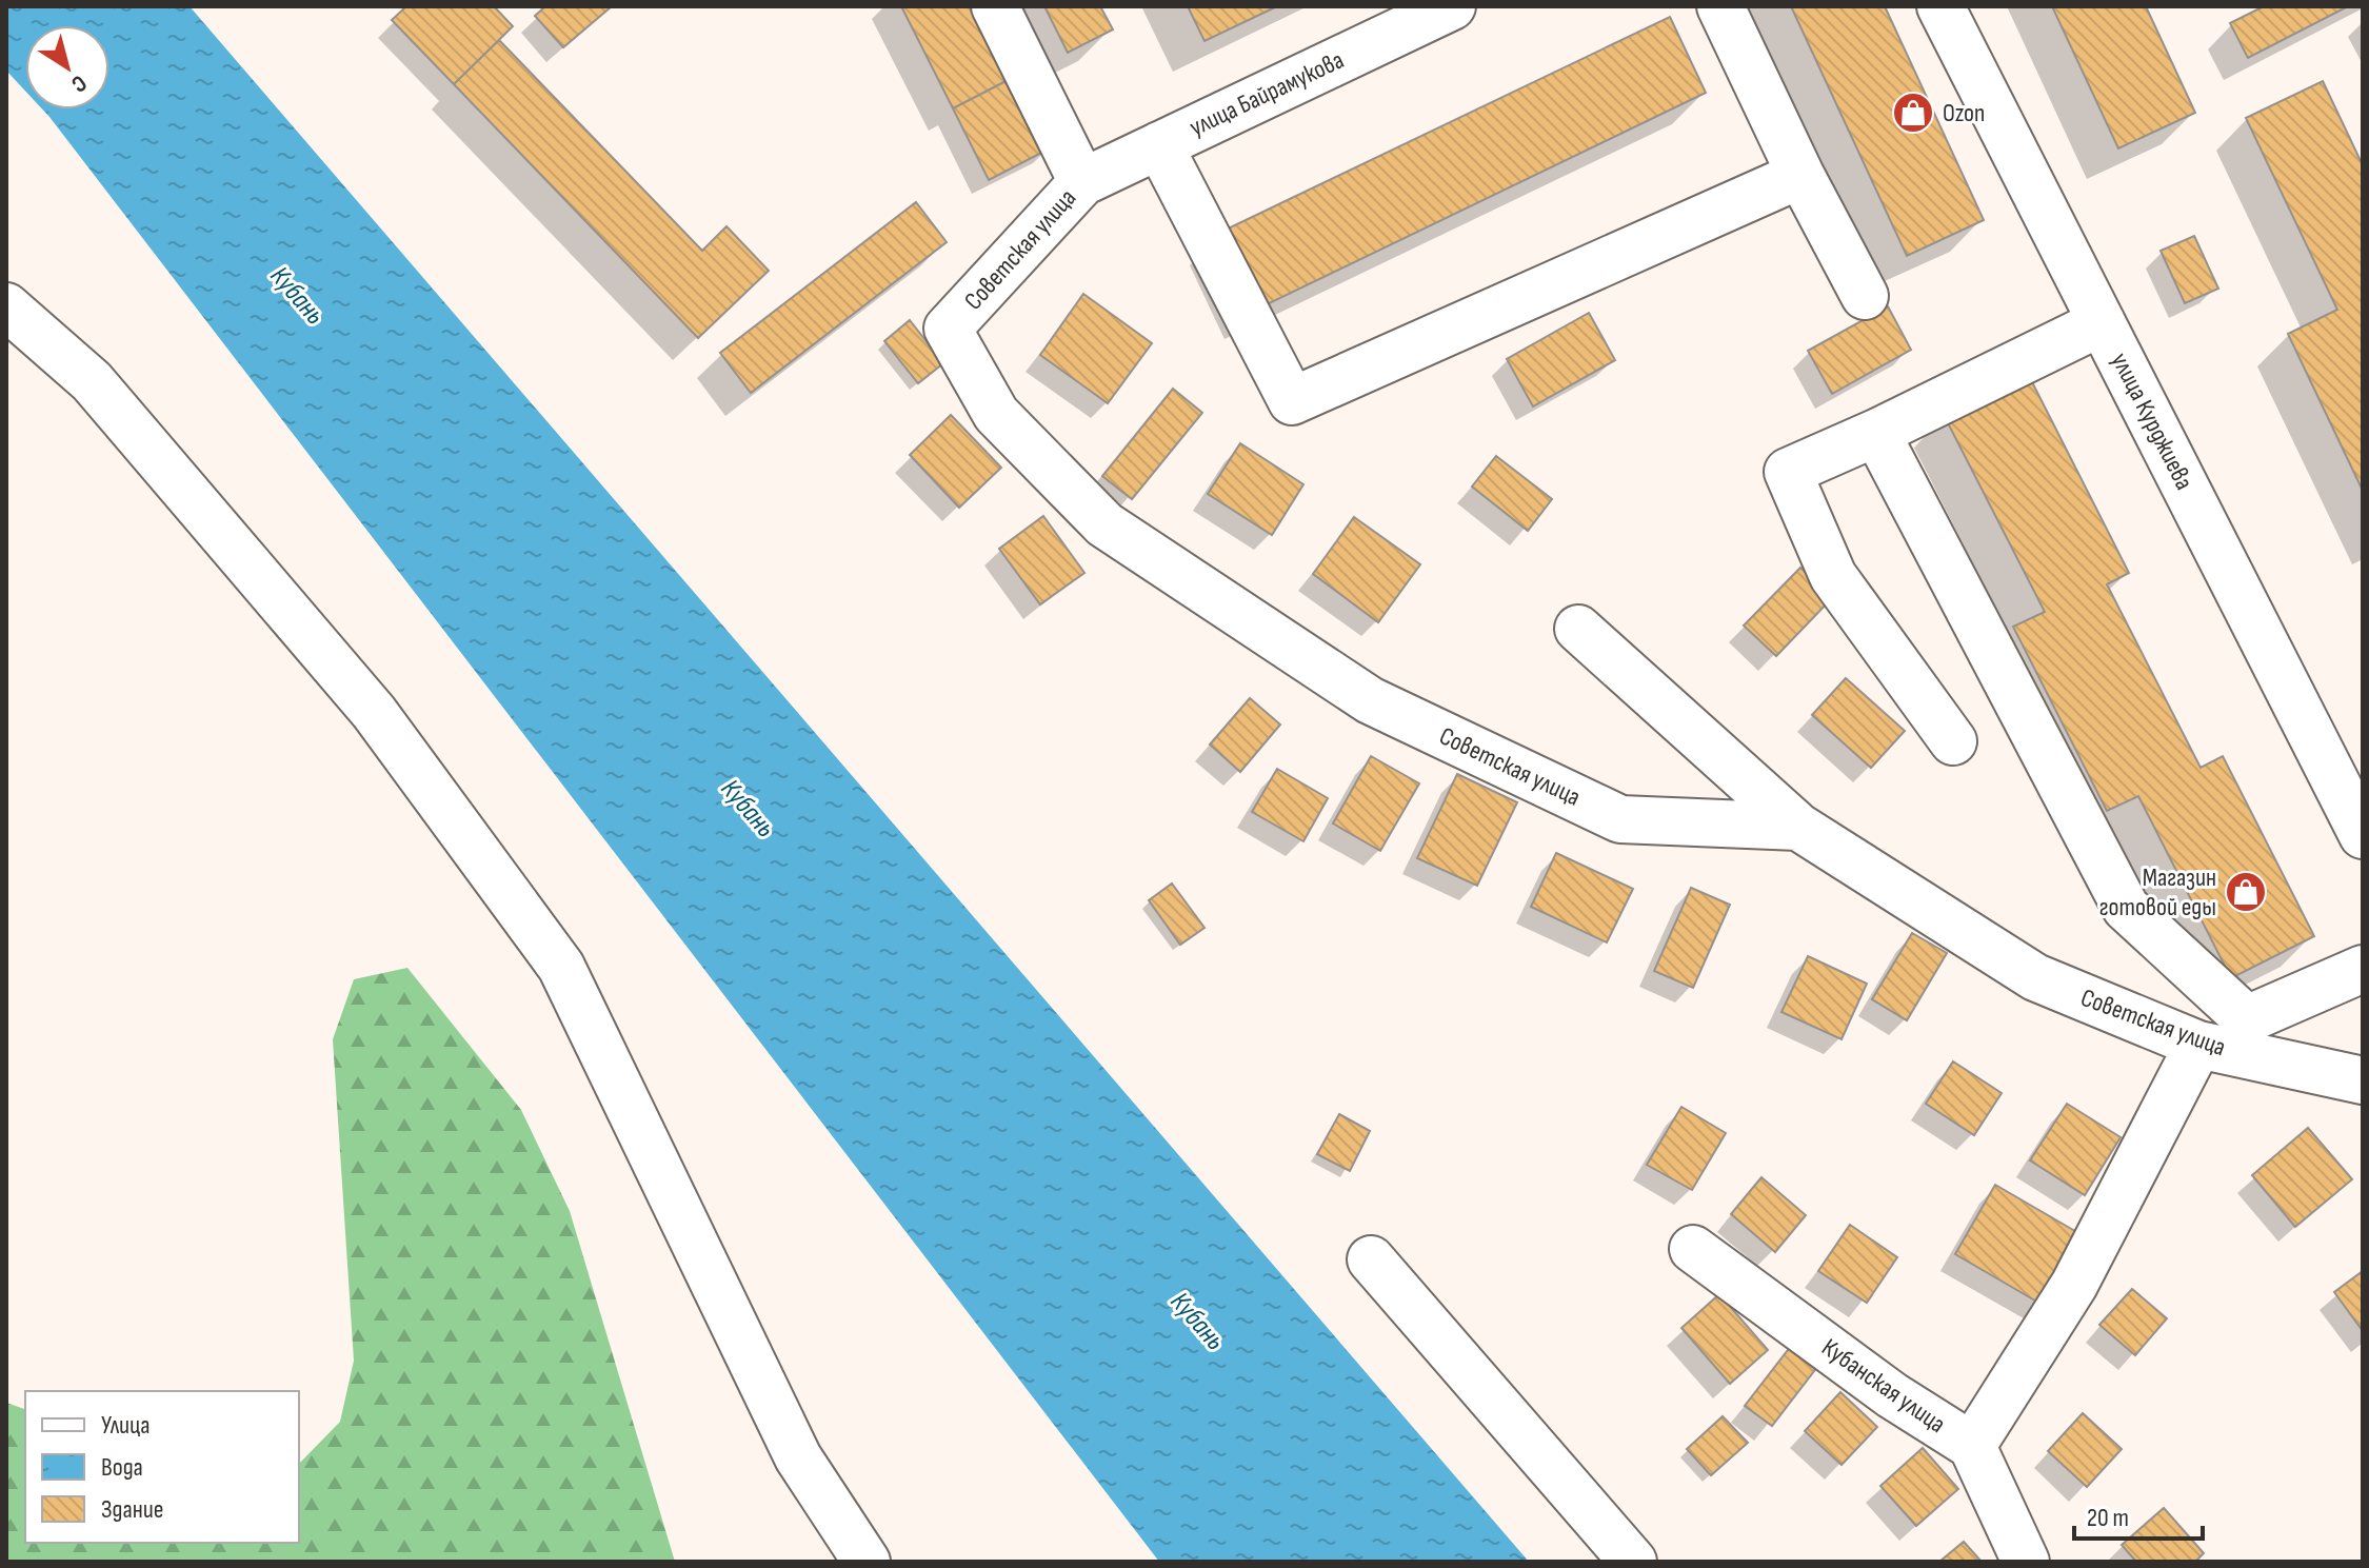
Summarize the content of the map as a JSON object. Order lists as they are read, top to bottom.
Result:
{
  "streets": {
    "street": [
      "улица Байрамукова",
      "Советская улица",
      "улица Курджиева",
      "Кубанская улица"
    ]
  },
  "crossings": [
    ["улица Байрамукова", "Советская улица"]
  ],
  "water": ["Кубань"],
  "places": {
    "shop": ["Ozon", "Магазин готовой еды"]
  },
  "legend": ["Улица", "Вода", "Здание"],
  "scale_bar": "20 m",
  "north": "bottom right"
}
